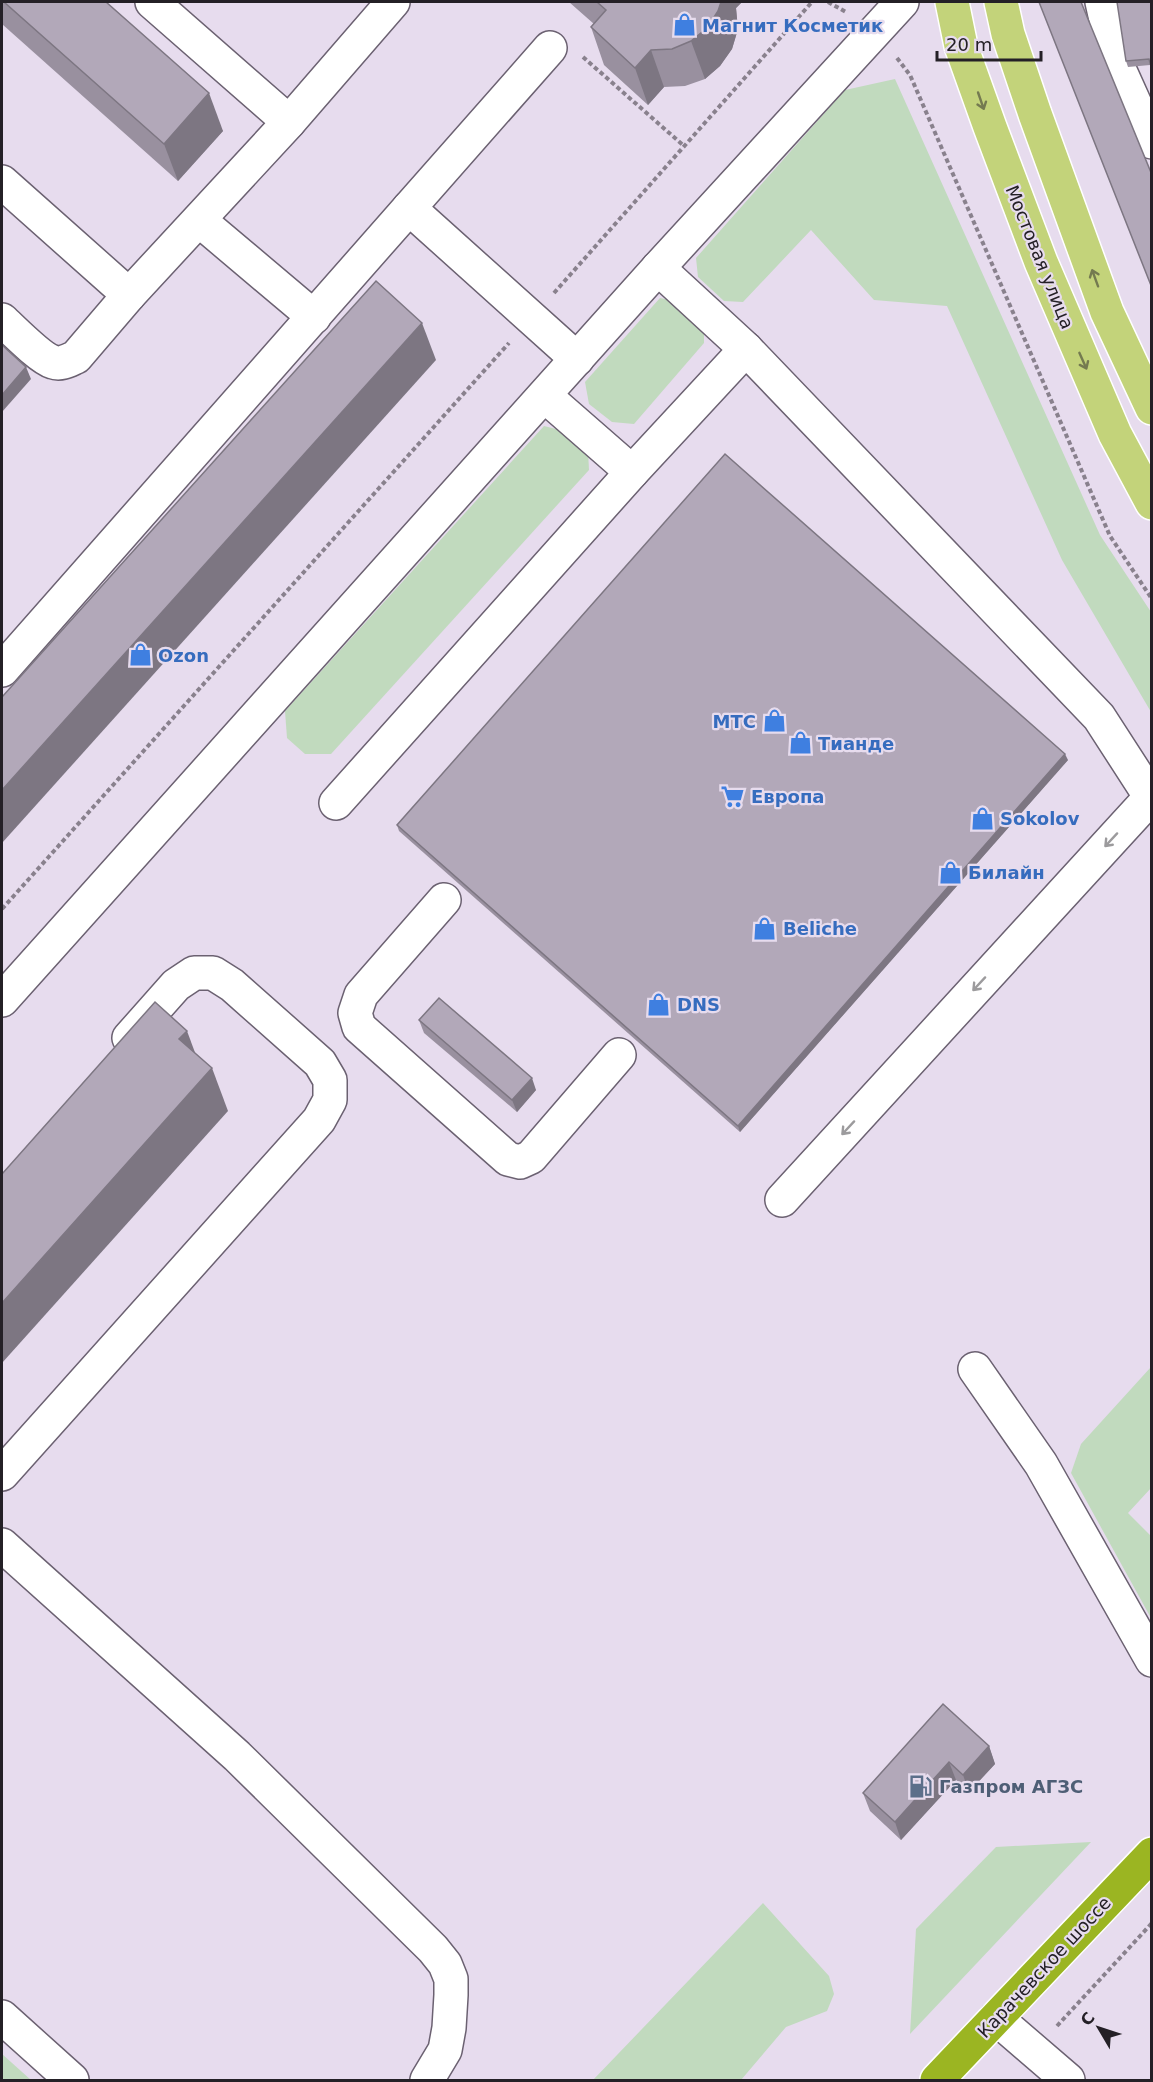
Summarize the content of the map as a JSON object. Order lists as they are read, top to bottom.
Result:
{
  "streets": {
    "highway": ["Карачевское шоссе"],
    "main road": ["Мостовая улица"]
  },
  "places": {
    "shop": [
      "Магнит Косметик",
      "Ozon",
      "МТС",
      "Тианде",
      "Sokolov",
      "Билайн",
      "Beliche",
      "DNS"
    ],
    "supermarket": ["Европа"],
    "fuel station": ["Газпром АГЗС"]
  },
  "scale_bar": "20 m",
  "north": "top left"
}
